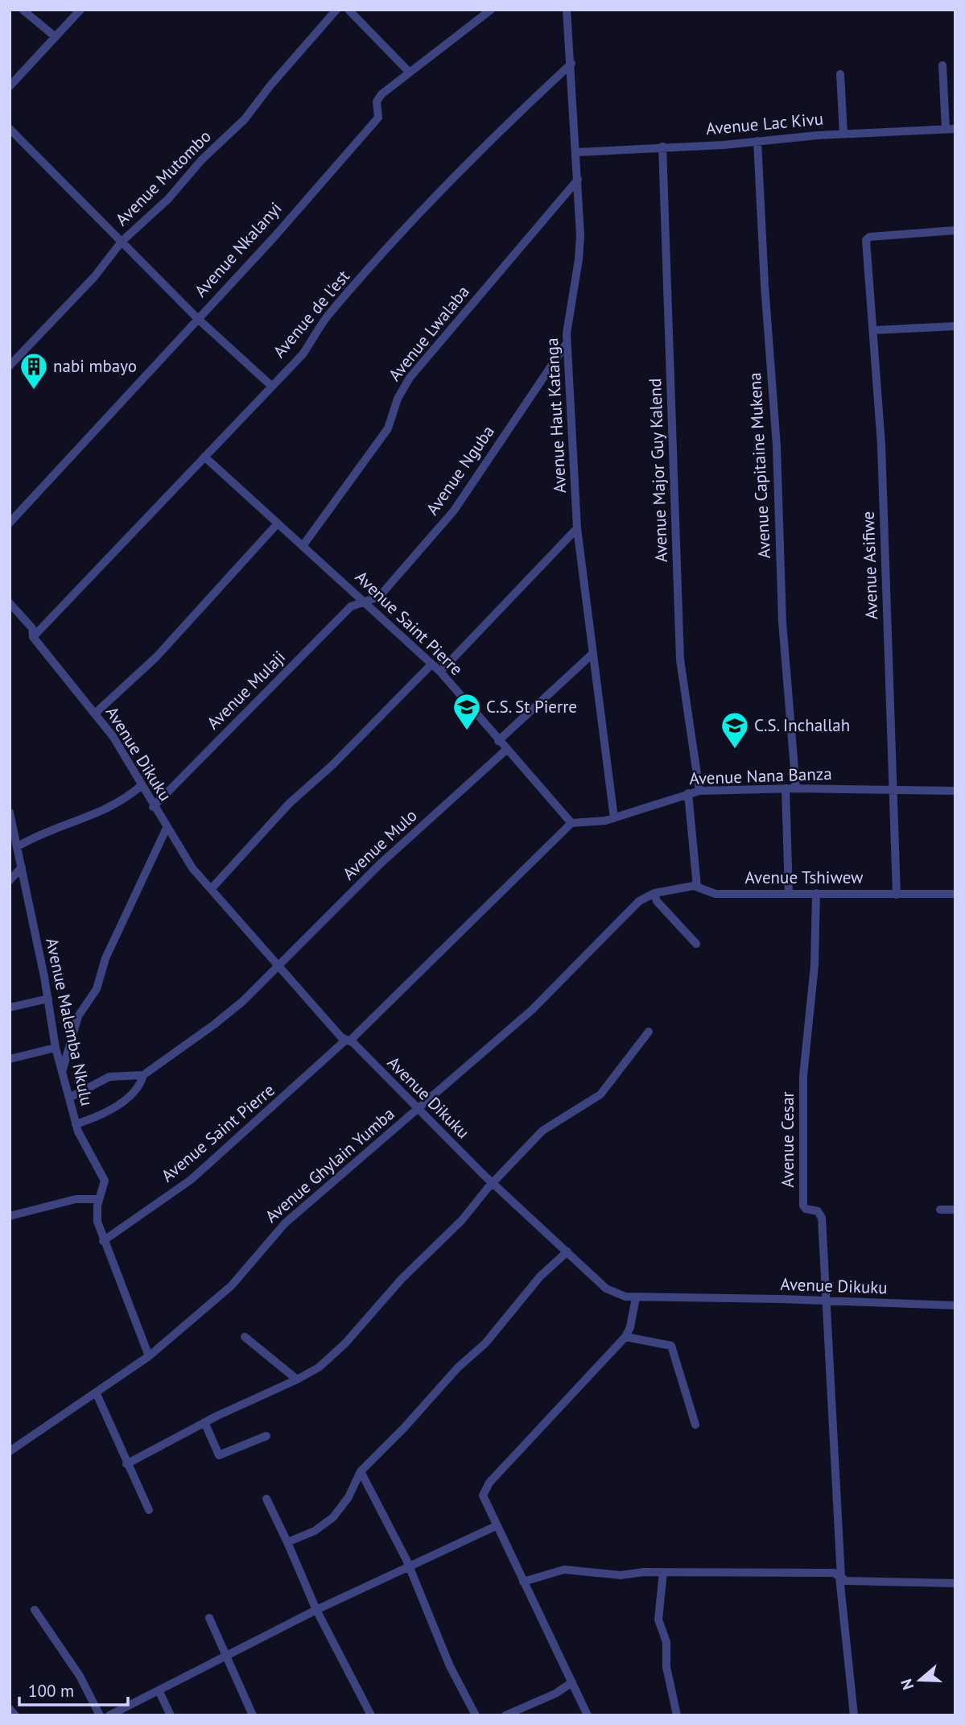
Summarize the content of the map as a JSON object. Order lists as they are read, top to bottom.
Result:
{
  "streets": {
    "street": [
      "Avenue Lac Kivu",
      "Avenue Mutombo",
      "Avenue Nkalanyi",
      "Avenue de l'est",
      "Avenue Lwalaba",
      "Avenue Haut Katanga",
      "Avenue Capitaine Mukena",
      "Avenue Nguba",
      "Avenue Major Guy Kalend",
      "Avenue Asifiwe",
      "Avenue Saint Pierre",
      "Avenue Mulaji",
      "Avenue Dikuku",
      "Avenue Nana Banza",
      "Avenue Mulo",
      "Avenue Tshiwew",
      "Avenue Malemba Nkulu",
      "Avenue Cesar",
      "Avenue Ghylain Yumba"
    ]
  },
  "crossings": [
    ["Avenue Lac Kivu", "Avenue Haut Katanga"],
    ["Avenue Lac Kivu", "Avenue Capitaine Mukena"],
    ["Avenue Lac Kivu", "Avenue Major Guy Kalend"],
    ["Avenue de l'est", "Avenue Haut Katanga"],
    ["Avenue de l'est", "Avenue Saint Pierre"],
    ["Avenue de l'est", "Avenue Dikuku"],
    ["Avenue Lwalaba", "Avenue Haut Katanga"],
    ["Avenue Lwalaba", "Avenue Saint Pierre"],
    ["Avenue Haut Katanga", "Avenue Nguba"],
    ["Avenue Haut Katanga", "Avenue Nana Banza"],
    ["Avenue Capitaine Mukena", "Avenue Nana Banza"],
    ["Avenue Nguba", "Avenue Saint Pierre"],
    ["Avenue Nguba", "Avenue Mulaji"],
    ["Avenue Major Guy Kalend", "Avenue Nana Banza"],
    ["Avenue Asifiwe", "Avenue Nana Banza"],
    ["Avenue Asifiwe", "Avenue Tshiwew"],
    ["Avenue Saint Pierre", "Avenue Mulaji"],
    ["Avenue Saint Pierre", "Avenue Dikuku"],
    ["Avenue Saint Pierre", "Avenue Nana Banza"],
    ["Avenue Saint Pierre", "Avenue Mulo"],
    ["Avenue Saint Pierre", "Avenue Malemba Nkulu"],
    ["Avenue Mulaji", "Avenue Dikuku"],
    ["Avenue Dikuku", "Avenue Mulo"],
    ["Avenue Dikuku", "Avenue Cesar"],
    ["Avenue Dikuku", "Avenue Ghylain Yumba"],
    ["Avenue Tshiwew", "Avenue Cesar"],
    ["Avenue Tshiwew", "Avenue Ghylain Yumba"],
    ["Avenue Malemba Nkulu", "Avenue Ghylain Yumba"]
  ],
  "places": {
    "building": ["nabi mbayo"],
    "school or university": ["C.S. St Pierre", "C.S. Inchallah"]
  },
  "scale_bar": "100 m",
  "north": "left"
}
